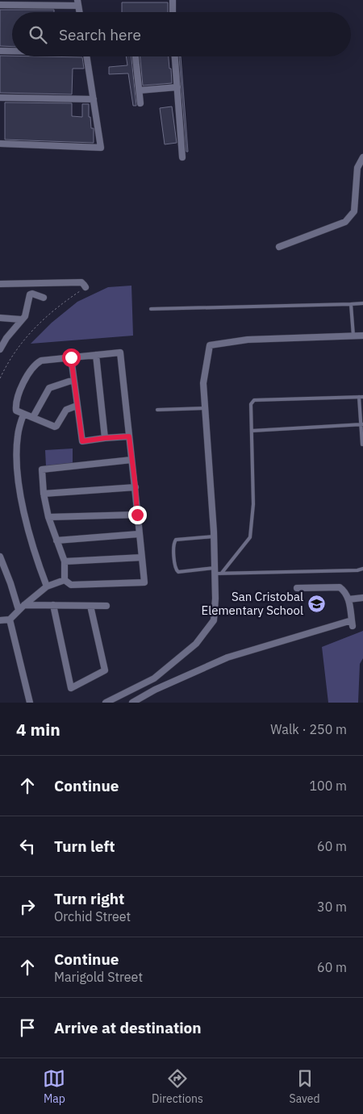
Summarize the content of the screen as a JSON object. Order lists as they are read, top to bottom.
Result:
{
  "places": {
    "school or university": ["San Cristobal Elementary School"]
  },
  "page": {
    "search": "Search here",
    "heading": ["4 min", "Walk · 250 m"],
    "list": [
      ["Continue", "100 m"],
      ["Turn left", "60 m"],
      ["Turn right", "Orchid Street", "30 m"],
      ["Continue", "Marigold Street", "60 m"],
      "Arrive at destination"
    ],
    "nav": ["Map", "Directions", "Saved"]
  }
}
